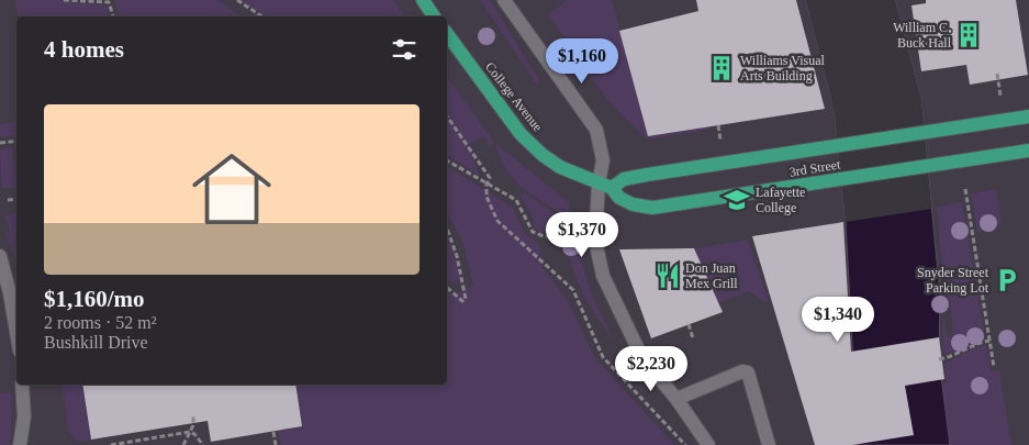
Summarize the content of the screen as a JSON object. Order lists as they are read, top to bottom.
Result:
{
  "streets": {
    "main road": ["College Avenue", "3rd Street"]
  },
  "crossings": [
    ["College Avenue", "3rd Street"]
  ],
  "places": {
    "building": ["William C. Buck Hall", "Williams Visual Arts Building"],
    "school or university": ["Lafayette College"],
    "restaurant": ["Don Juan Mex Grill"],
    "parking": ["Snyder Street Parking Lot"]
  },
  "page": {
    "heading": "4 homes",
    "price": [
      "$1,160",
      "$1,370",
      "$1,340",
      "$2,230"
    ],
    "list": [
      {
        "name": "$1,160/mo",
        "note": "2 rooms · 52 m² · Bushkill Drive"
      }
    ]
  }
}
